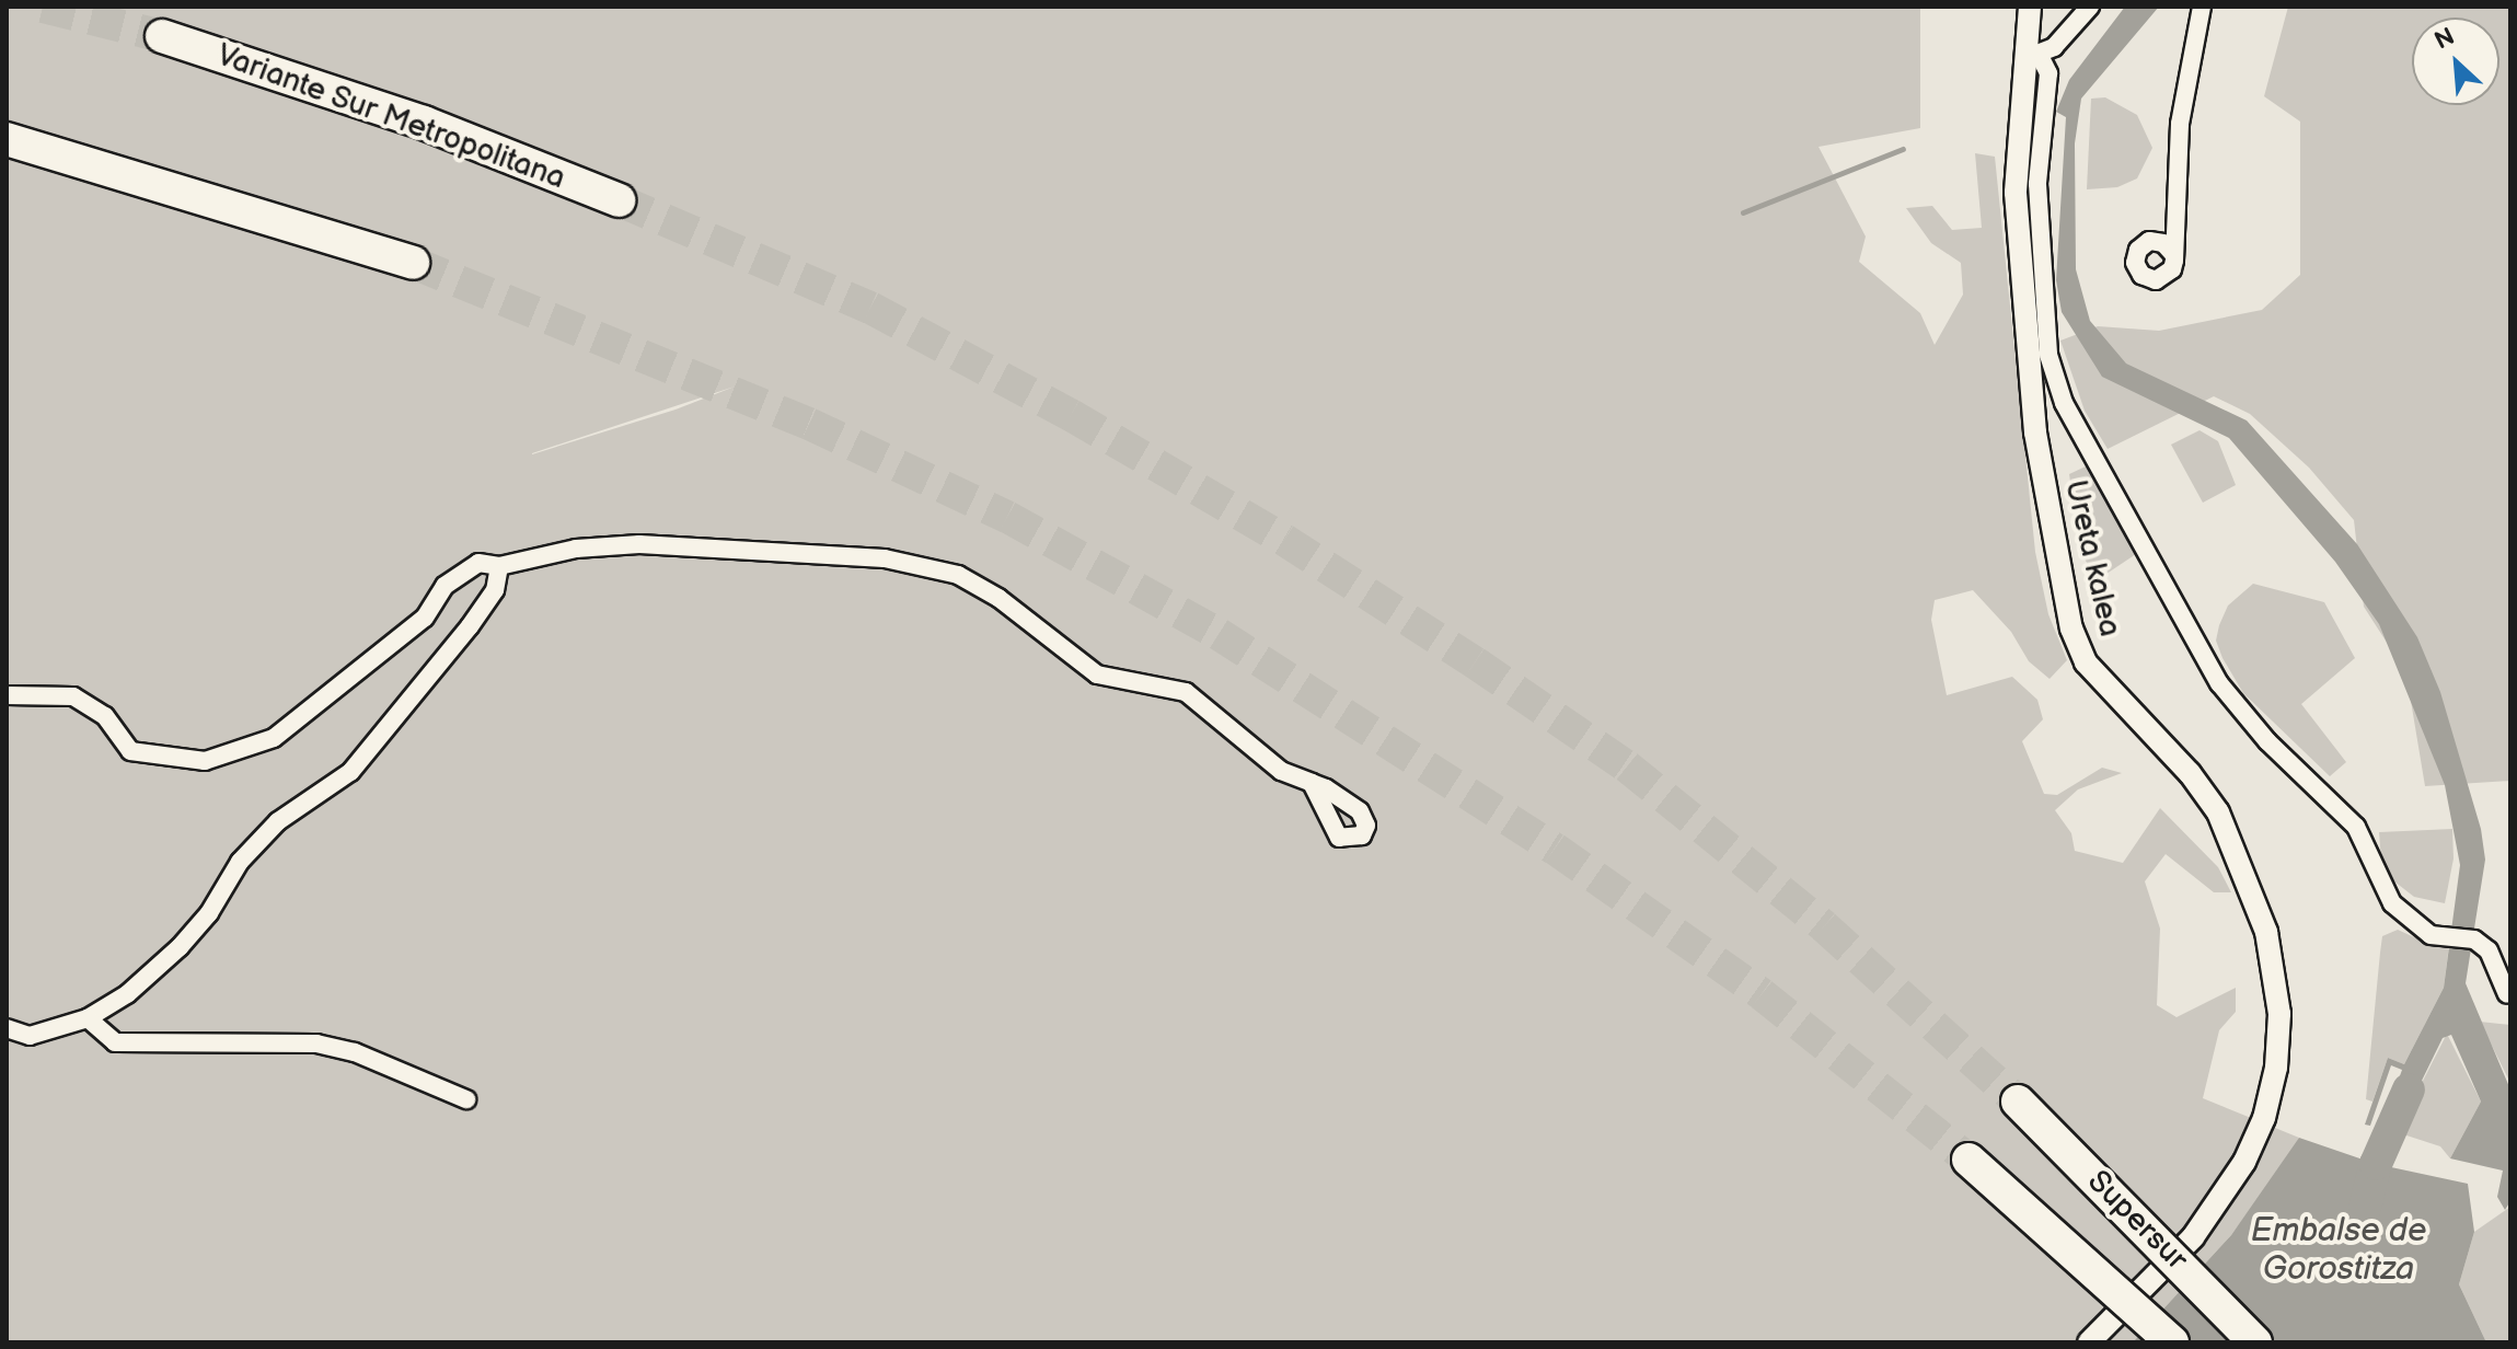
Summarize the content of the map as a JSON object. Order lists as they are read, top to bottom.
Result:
{
  "streets": {
    "highway": ["Variante Sur Metropolitana", "Supersur"],
    "street": ["Ureta kalea"]
  },
  "water": ["Embalse de Gorostitza"],
  "north": "top left"
}
